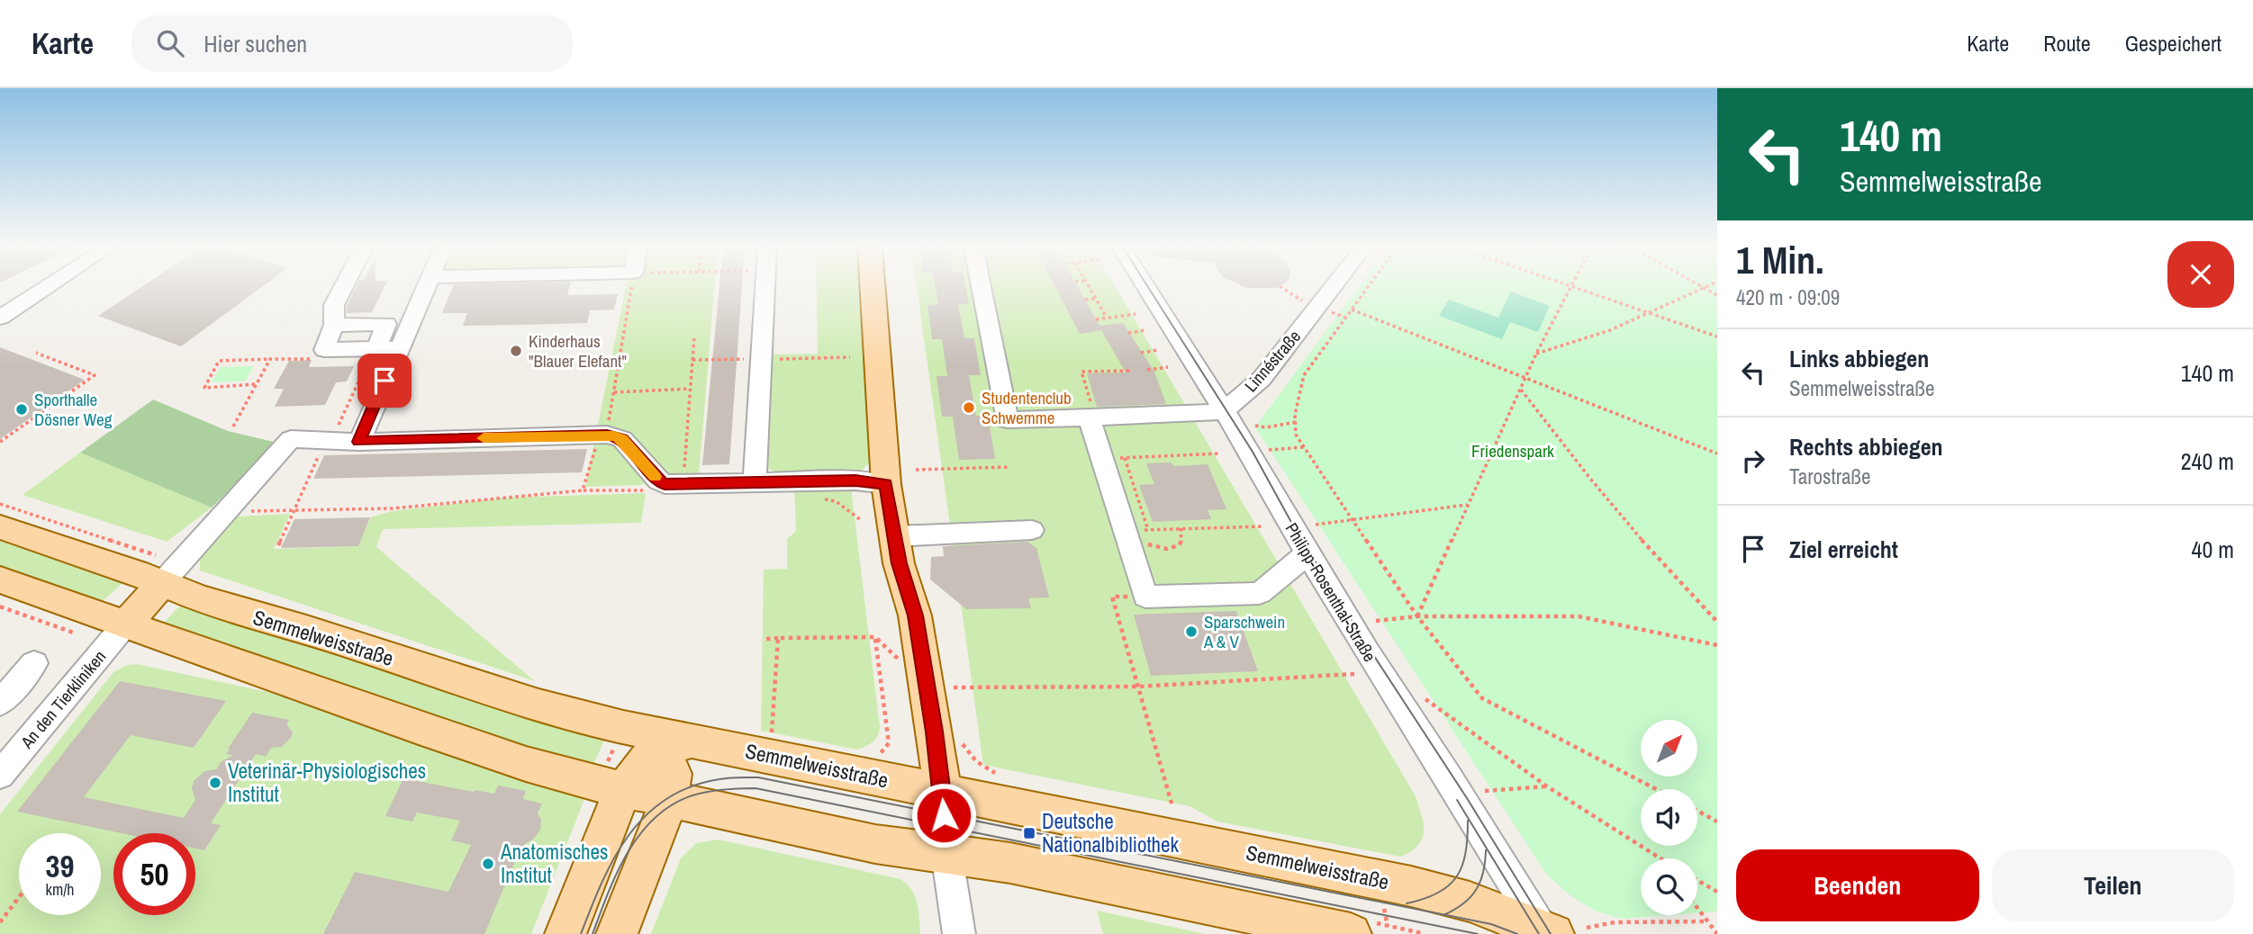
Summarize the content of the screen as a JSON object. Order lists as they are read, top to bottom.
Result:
{
  "streets": {
    "main road": ["Semmelweisstraße"],
    "street": ["Linnéstraße", "Philipp-Rosenthal-Straße", "An den Tierkliniken"]
  },
  "crossings": [
    ["Linnéstraße", "Philipp-Rosenthal-Straße"],
    ["Philipp-Rosenthal-Straße", "Semmelweisstraße"]
  ],
  "parks": ["Friedenspark"],
  "places": {
    "other": [
      "Kinderhaus \"Blauer Elefant\"",
      "Studentenclub Schwemme",
      "Sporthalle Dösner Weg",
      "Sparschwein A & V",
      "Veterinär-Physiologisches Institut",
      "Anatomisches Institut"
    ],
    "transit": ["Deutsche Nationalbibliothek"]
  },
  "north": "top right",
  "page": {
    "header": "Karte",
    "search": "Hier suchen",
    "nav": ["Karte", "Route", "Gespeichert"],
    "turn": ["140 m", "Semmelweisstraße"],
    "heading": ["1 Min.", "420 m · 09:09"],
    "list": [
      {
        "name": "Links abbiegen",
        "note": "Semmelweisstraße",
        "value": "140 m"
      },
      {
        "name": "Rechts abbiegen",
        "note": "Tarostraße",
        "value": "240 m"
      },
      {
        "name": "Ziel erreicht",
        "value": "40 m"
      }
    ],
    "speed": "39 km/h",
    "limit": "50",
    "buttons": ["Beenden", "Teilen"]
  }
}
